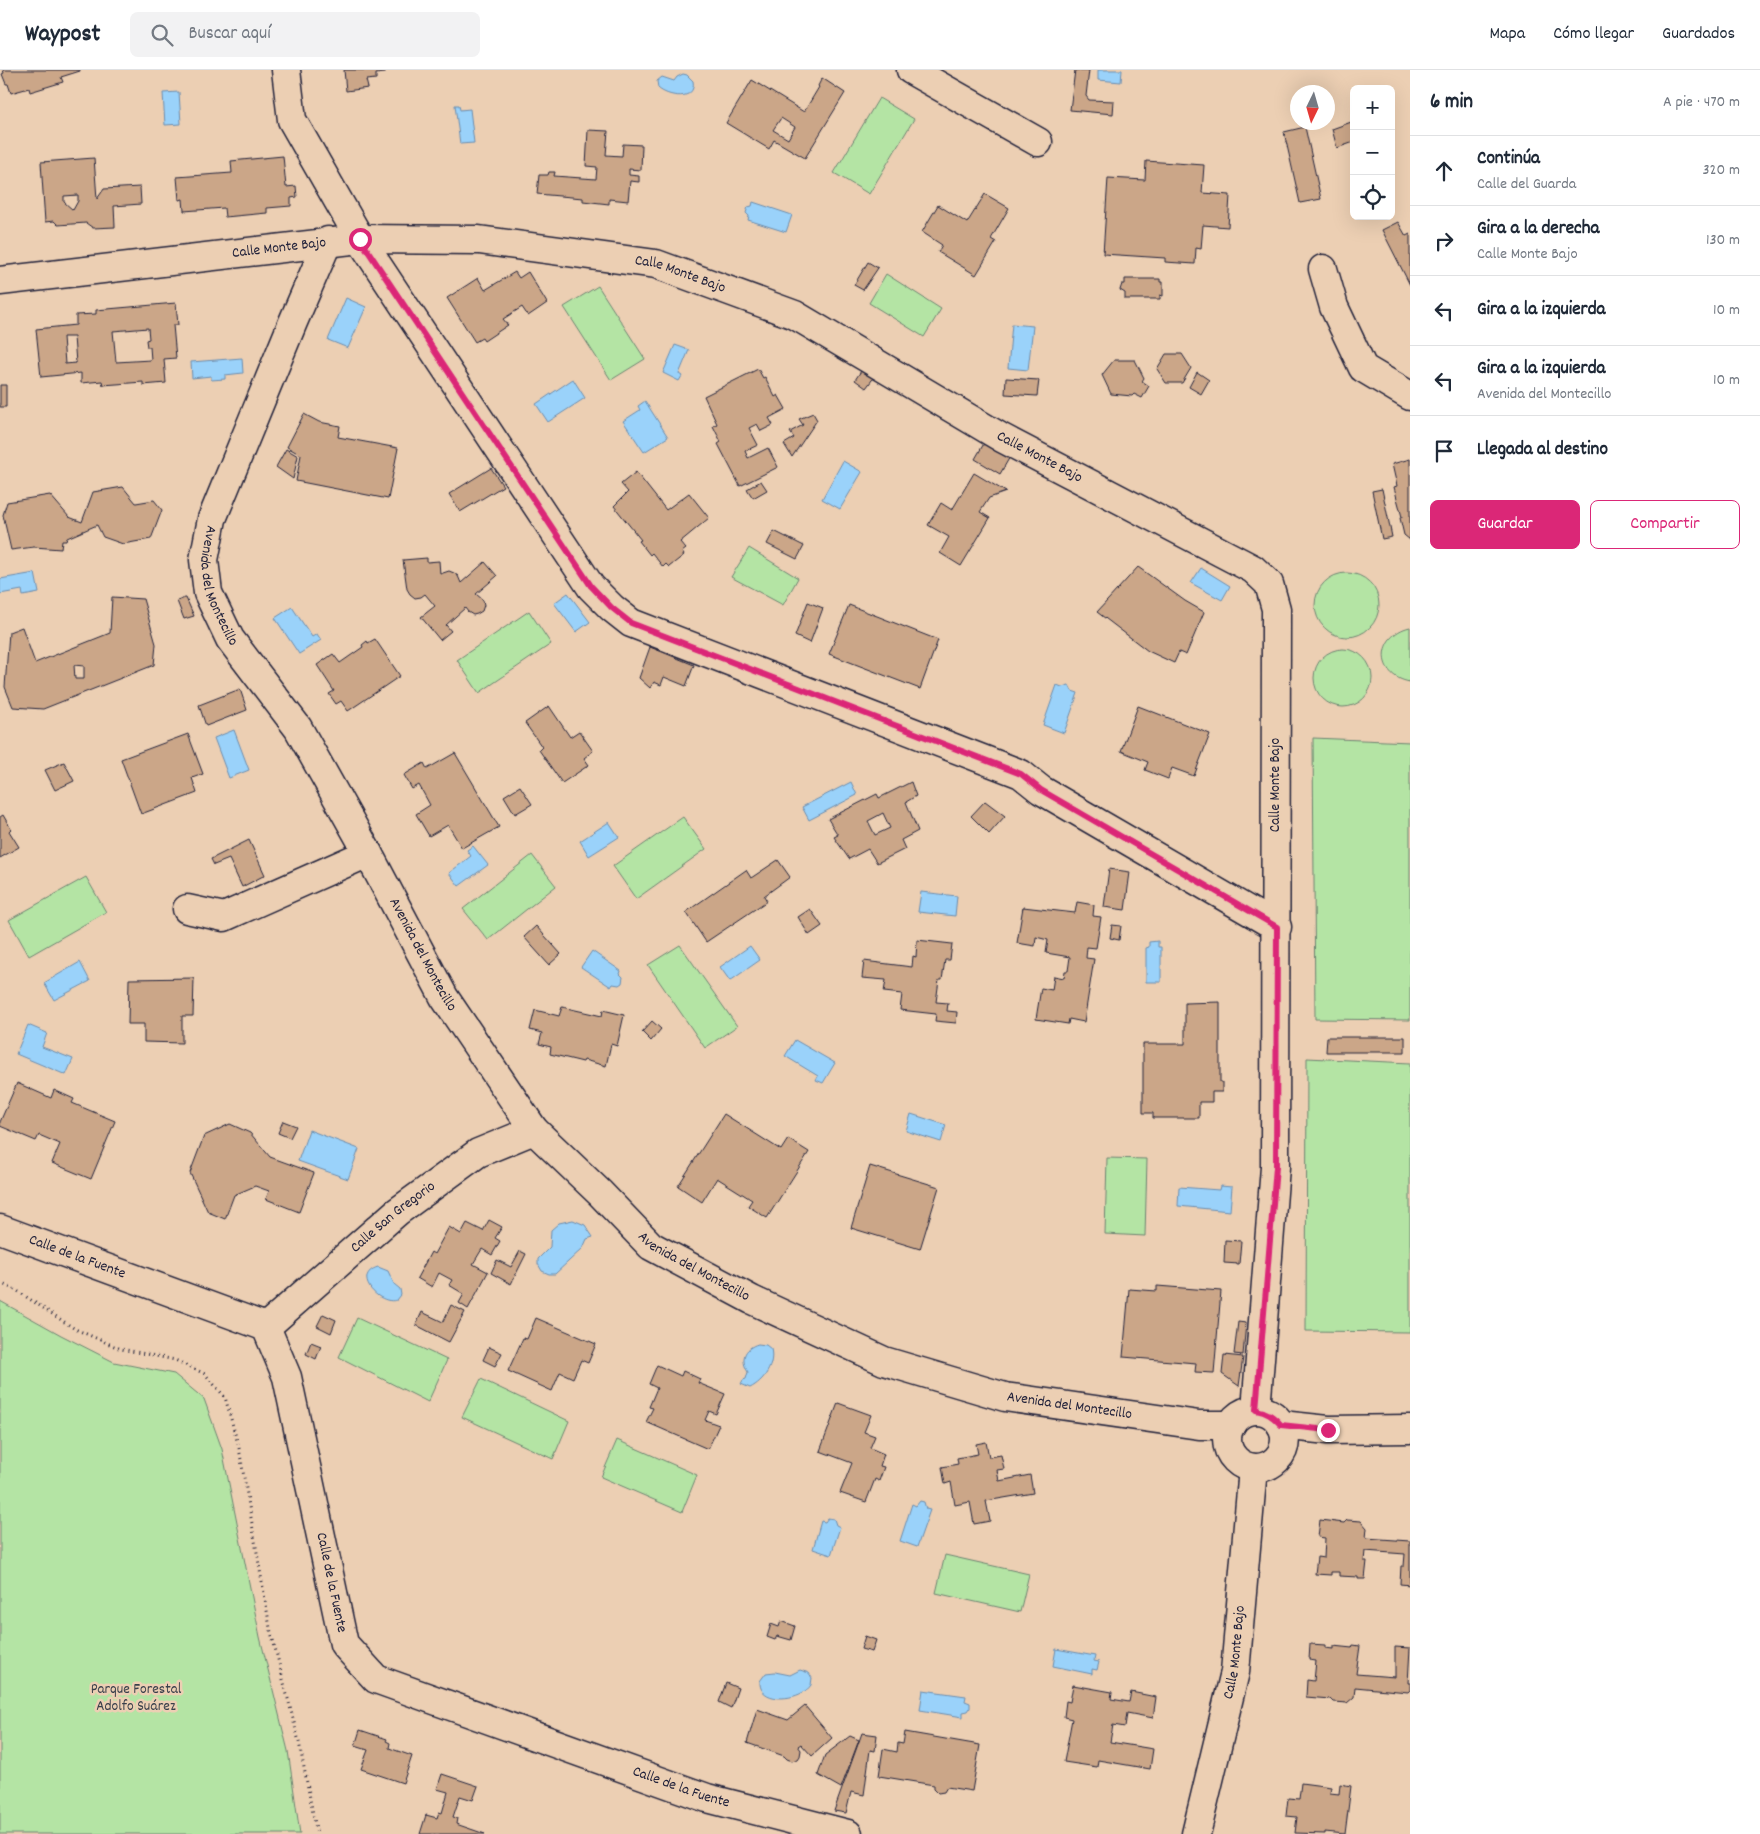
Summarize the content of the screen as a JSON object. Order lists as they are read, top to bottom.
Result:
{
  "streets": {
    "street": [
      "Calle Monte Bajo",
      "Avenida del Montecillo",
      "Calle San Gregorio",
      "Calle de la Fuente"
    ]
  },
  "crossings": [
    ["Calle Monte Bajo", "Avenida del Montecillo"],
    ["Avenida del Montecillo", "Calle San Gregorio"],
    ["Calle San Gregorio", "Calle de la Fuente"]
  ],
  "parks": ["Parque Forestal Adolfo Suárez"],
  "north": "bottom",
  "page": {
    "header": "Waypost",
    "search": "Buscar aquí",
    "nav": ["Mapa", "Cómo llegar", "Guardados"],
    "heading": ["6 min", "A pie · 470 m"],
    "map_buttons": ["+", "−"],
    "list": [
      ["Continúa", "Calle del Guarda", "320 m"],
      ["Gira a la derecha", "Calle Monte Bajo", "130 m"],
      ["Gira a la izquierda", "10 m"],
      ["Gira a la izquierda", "Avenida del Montecillo", "10 m"],
      "Llegada al destino"
    ],
    "buttons": ["Guardar", "Compartir"]
  }
}
